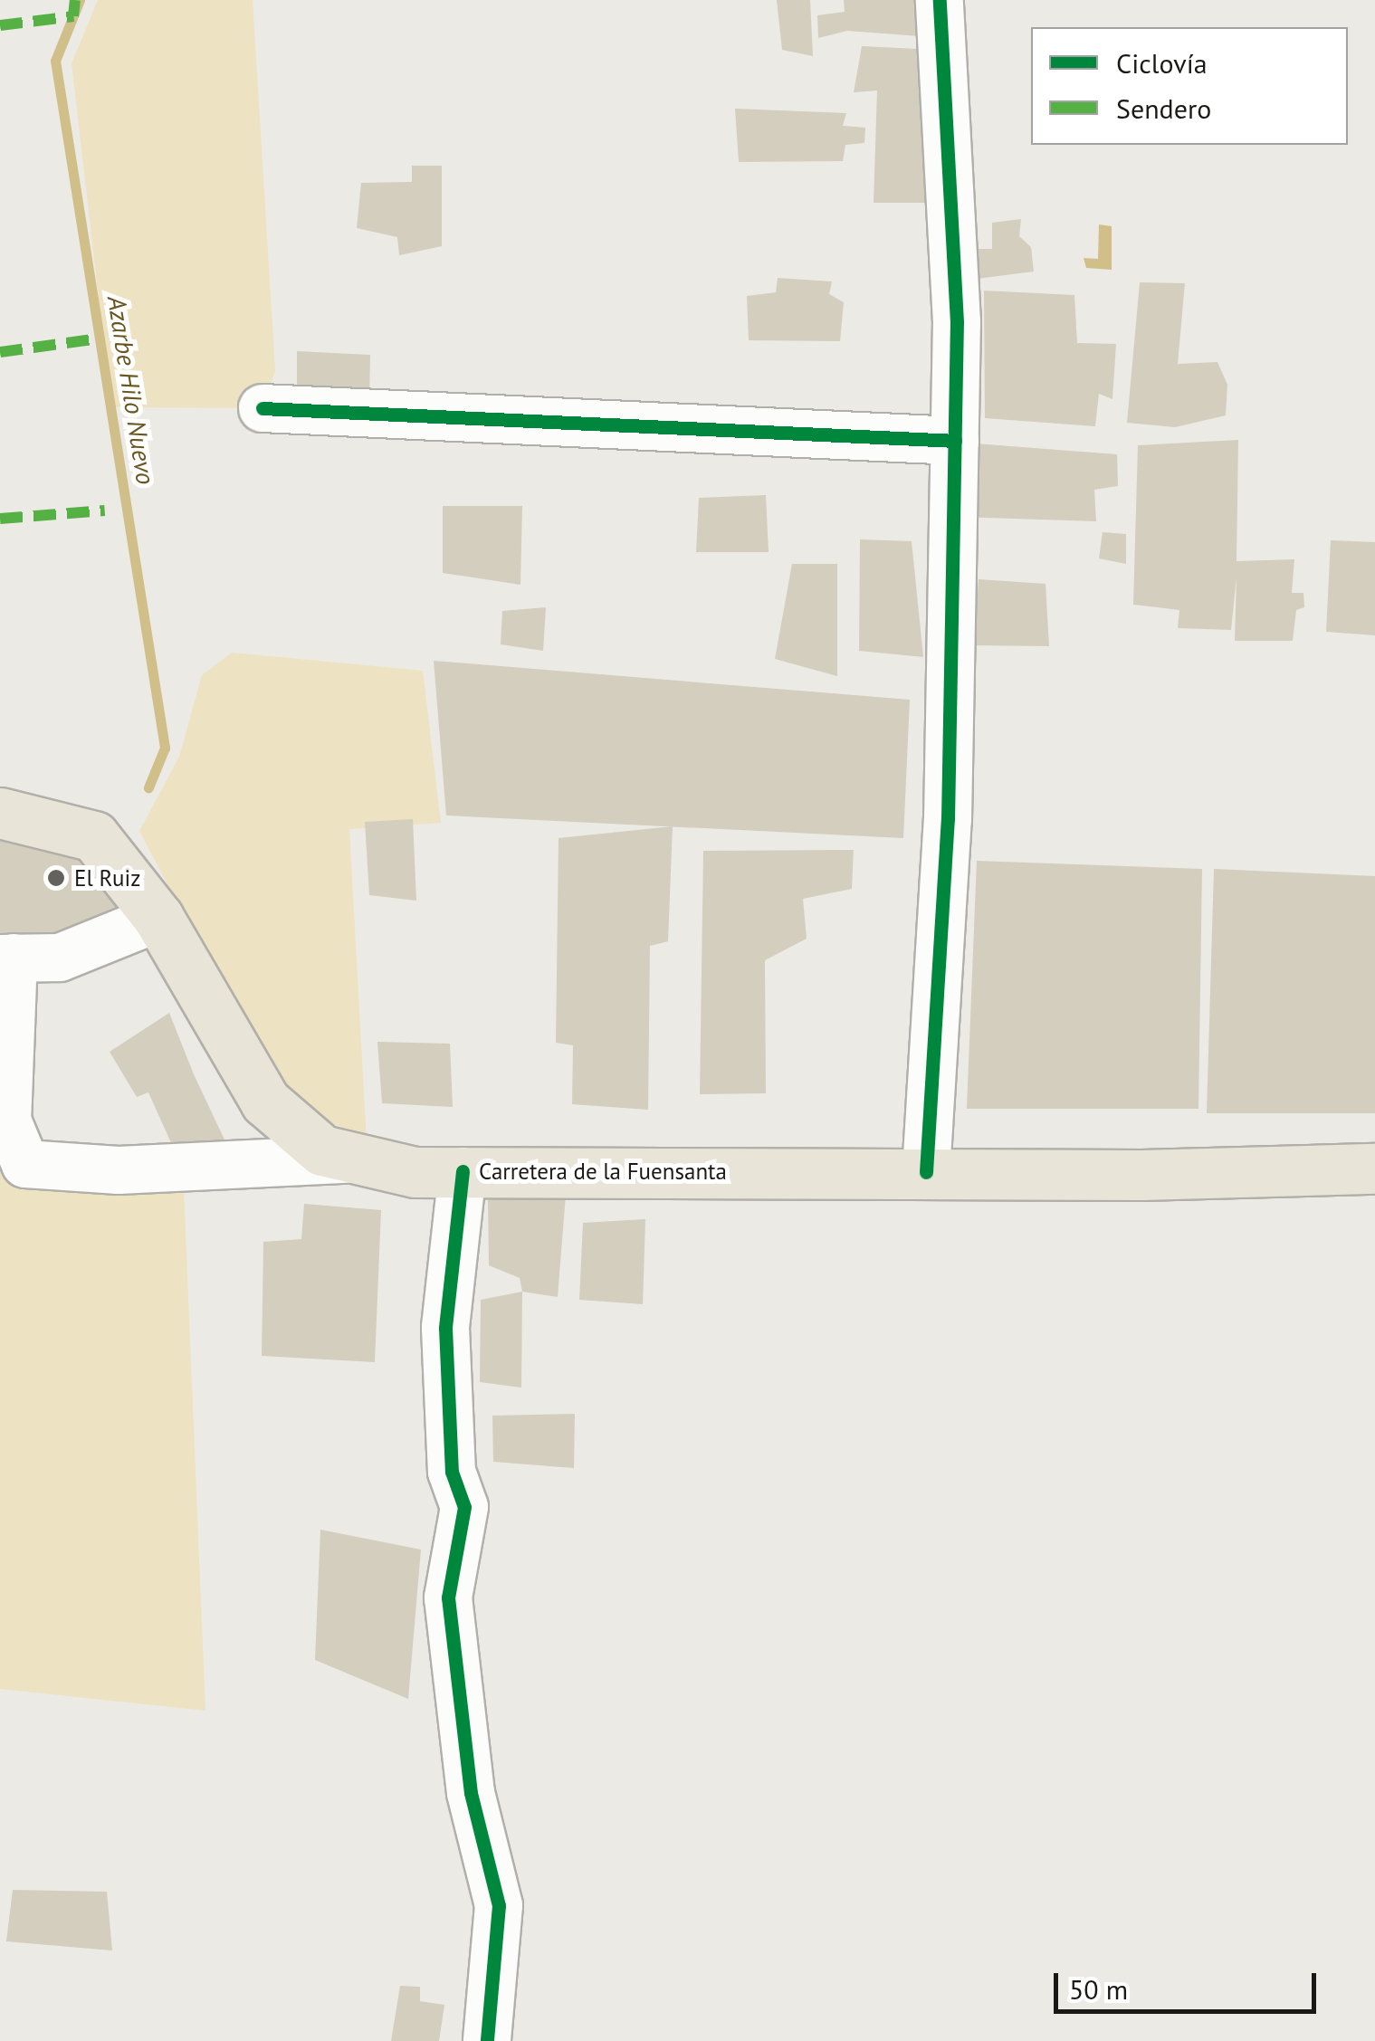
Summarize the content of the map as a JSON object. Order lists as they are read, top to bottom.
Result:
{
  "streets": {
    "main road": ["Carretera de la Fuensanta"]
  },
  "water": ["Azarbe Hilo Nuevo"],
  "places": ["El Ruiz"],
  "legend": ["Ciclovía", "Sendero"],
  "scale_bar": "50 m"
}
